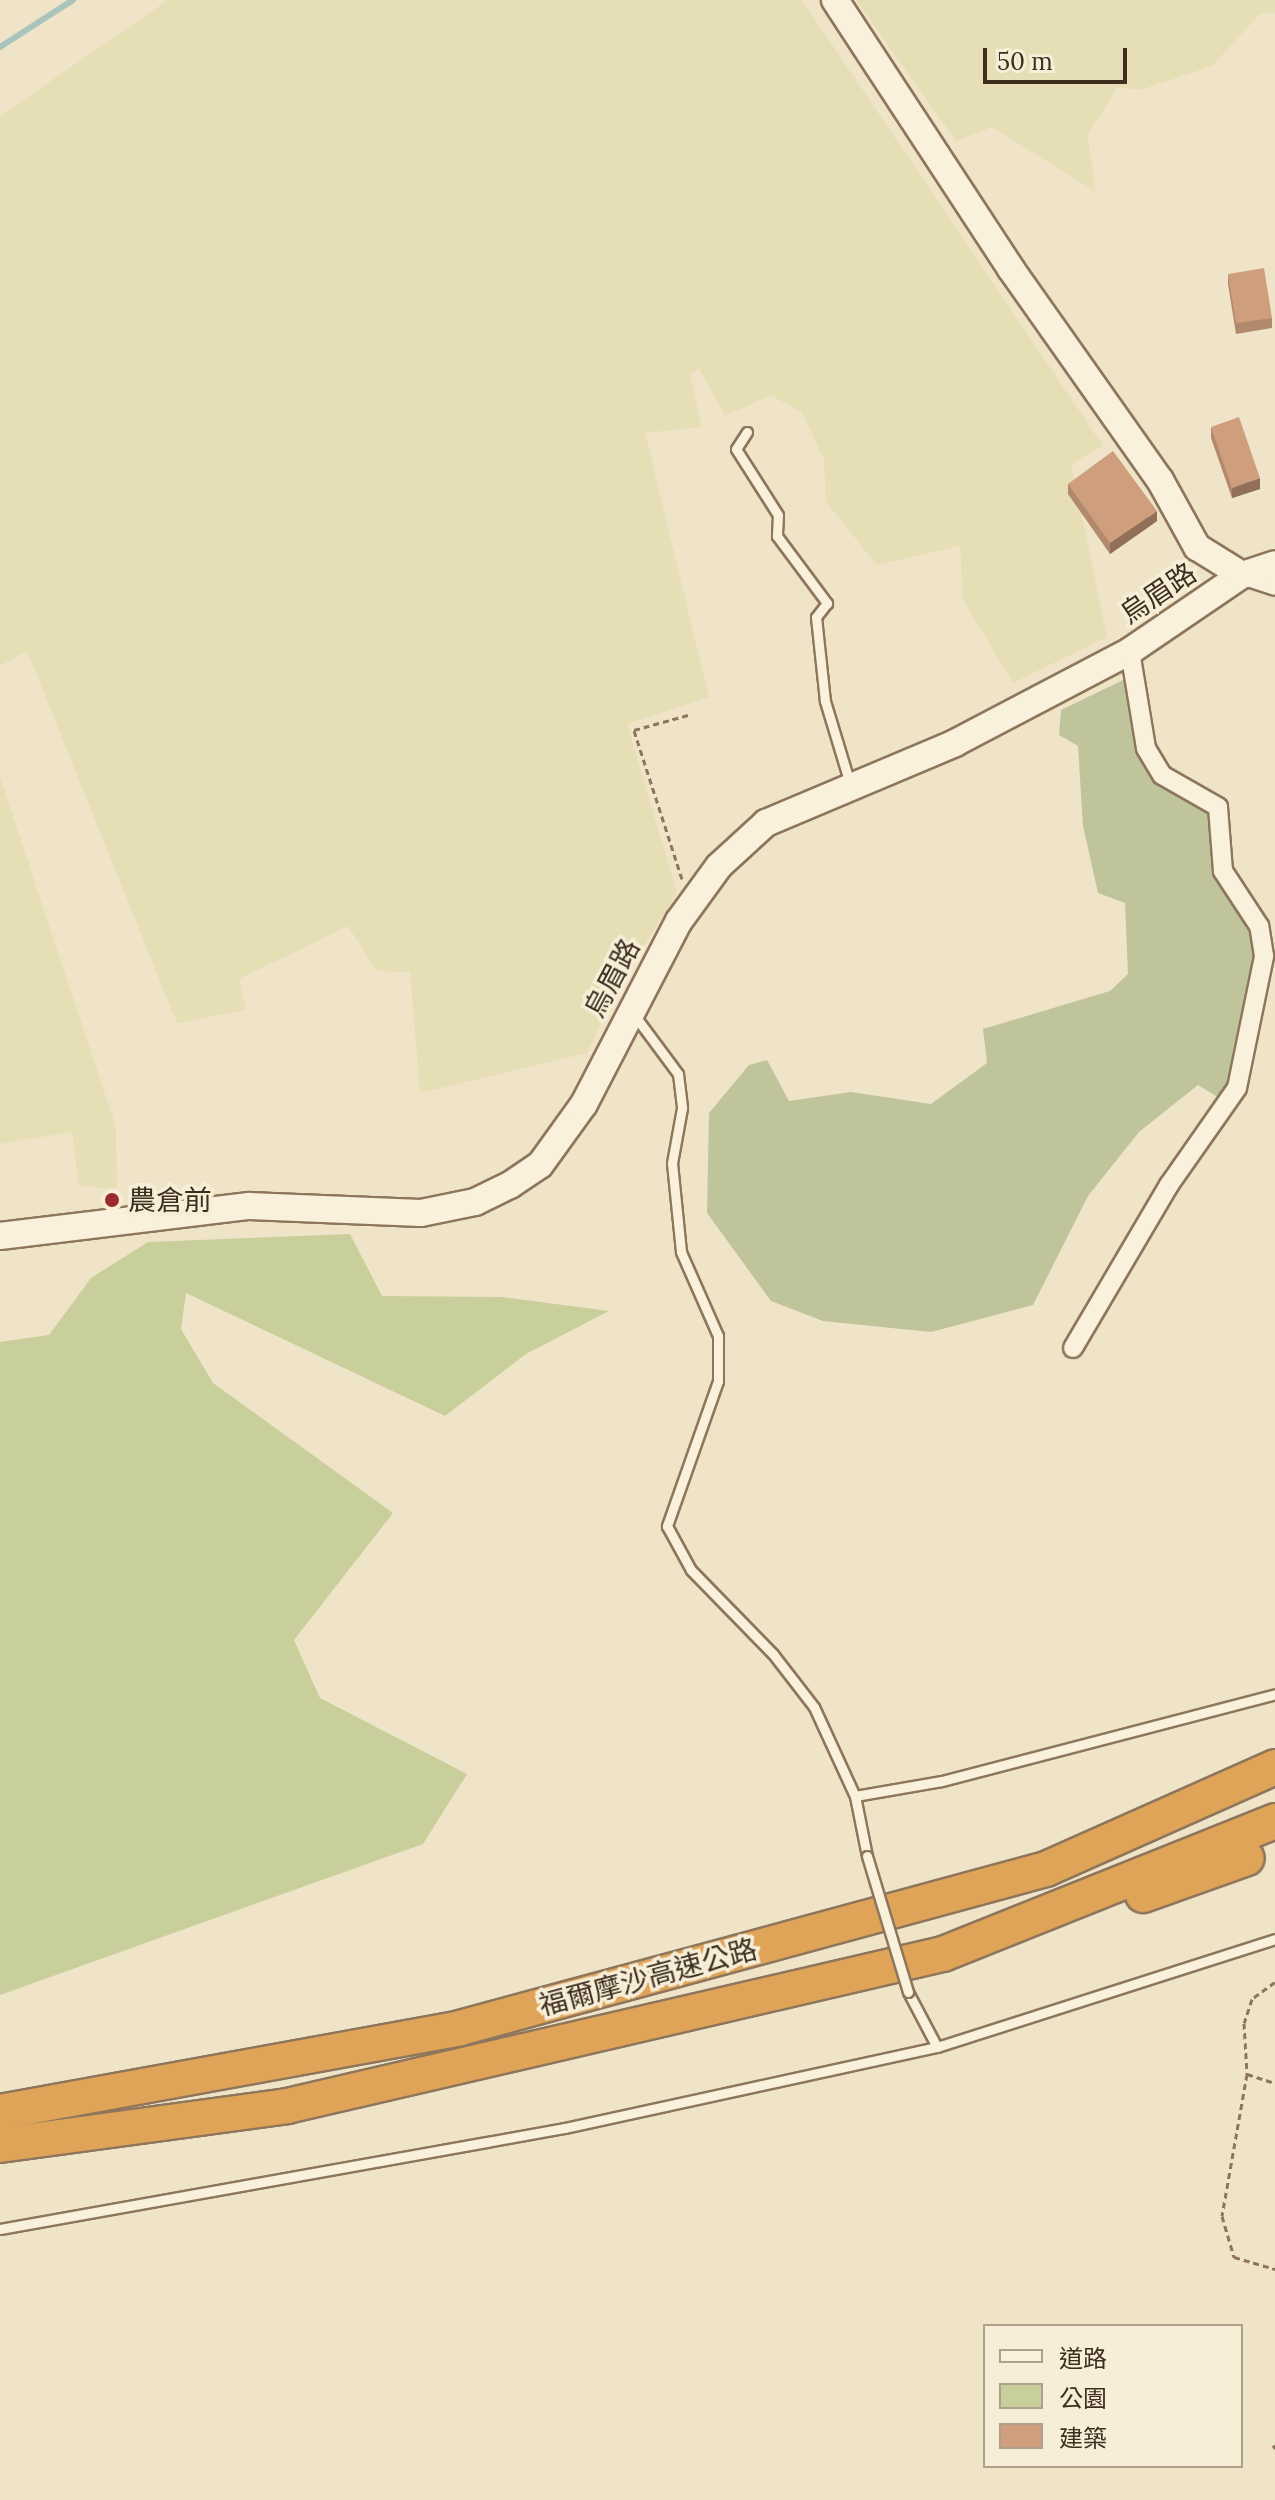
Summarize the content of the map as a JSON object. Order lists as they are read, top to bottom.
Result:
{
  "streets": {
    "highway": ["福爾摩沙高速公路"],
    "main road": ["烏眉路"]
  },
  "places": ["農倉前"],
  "legend": ["道路", "公園", "建築"],
  "scale_bar": "50 m"
}
